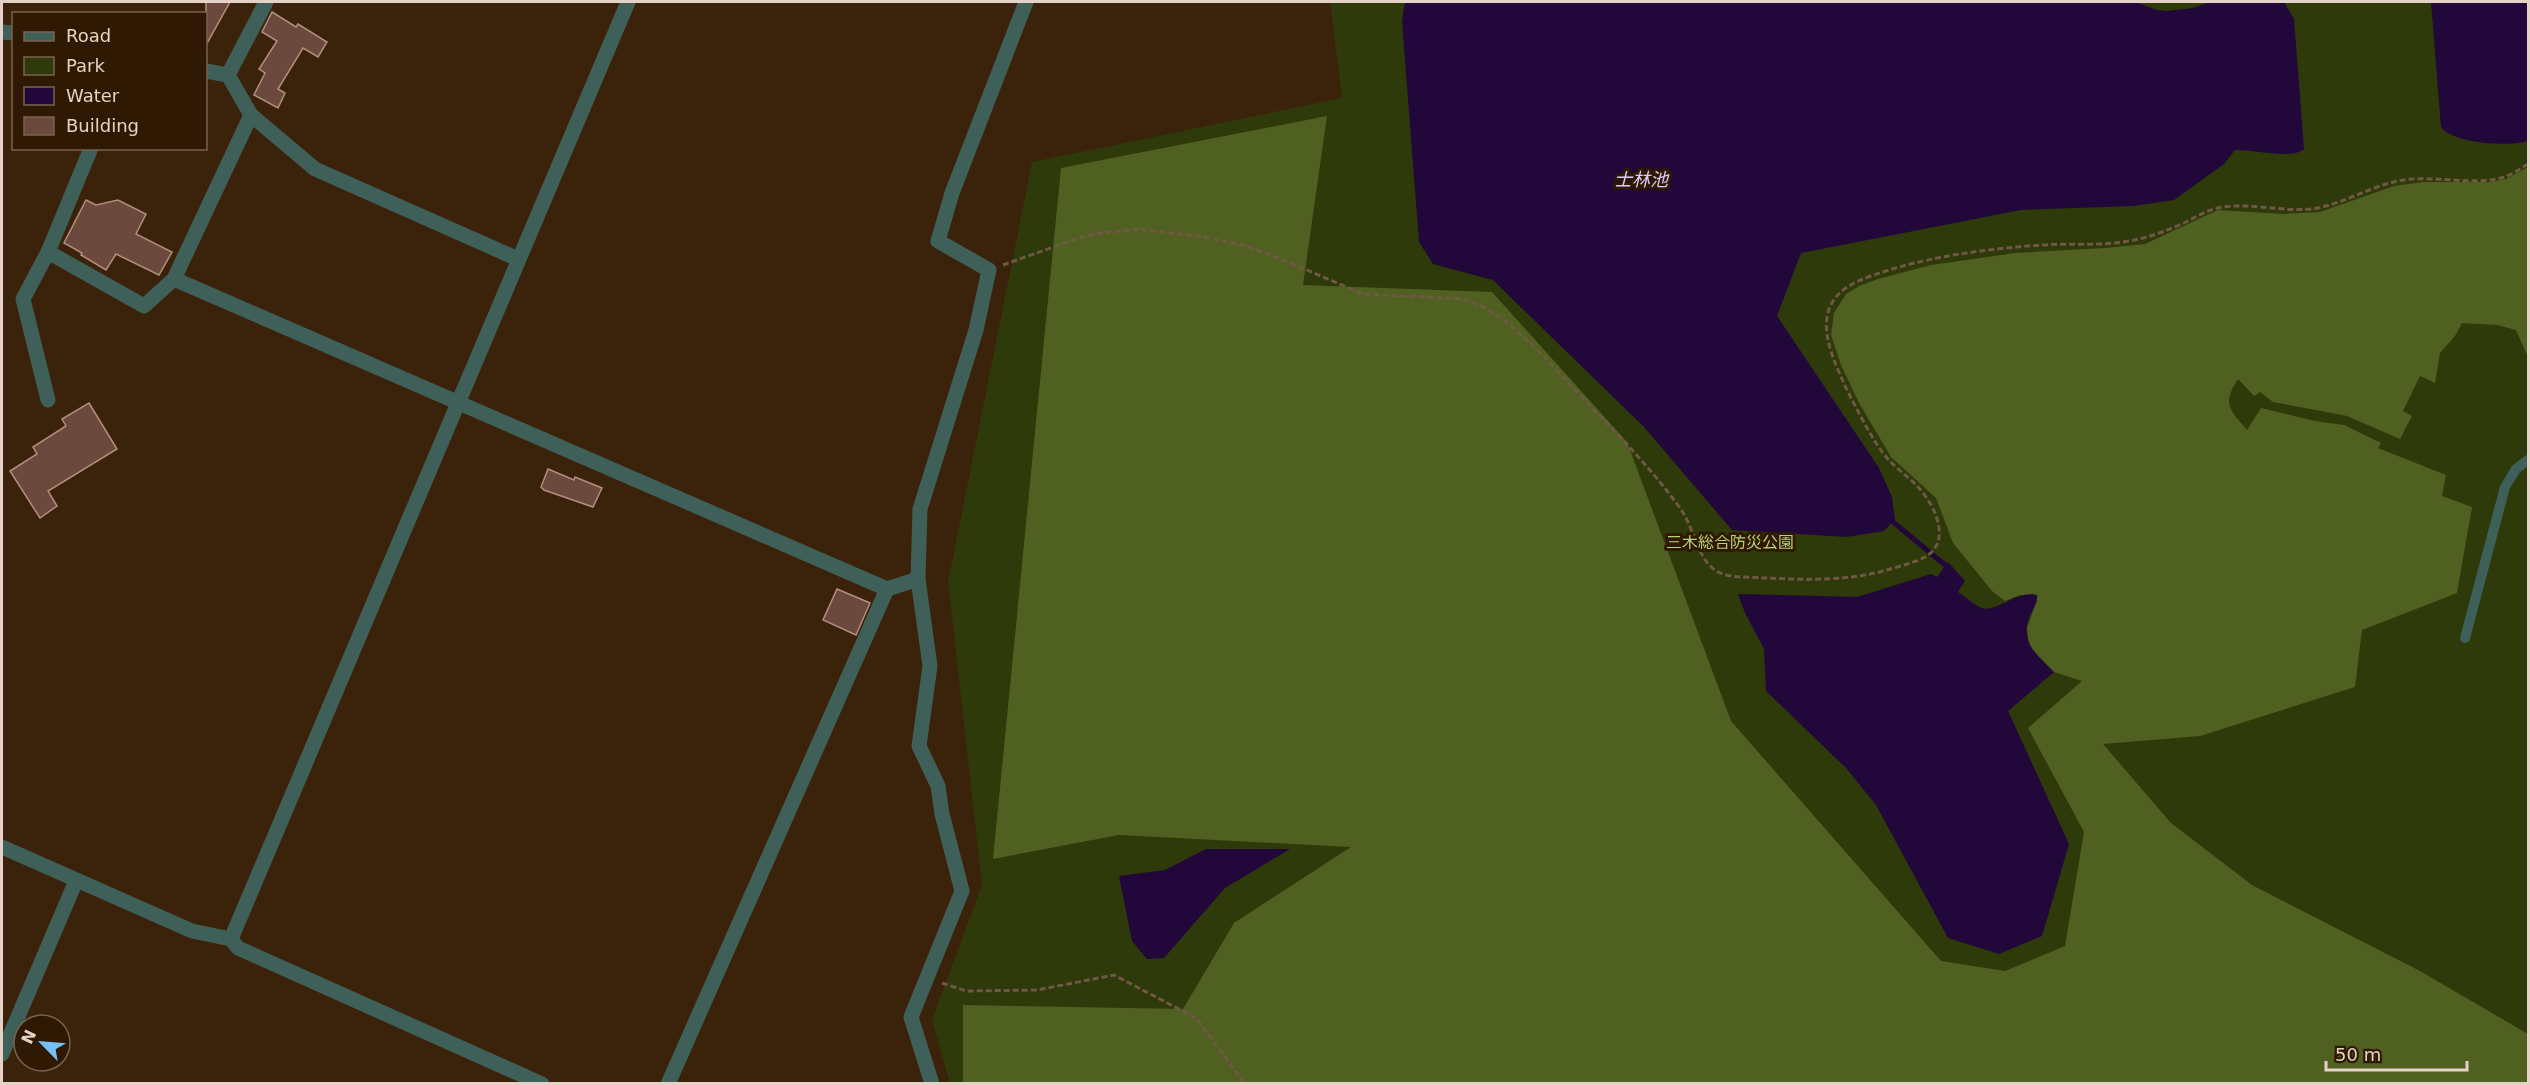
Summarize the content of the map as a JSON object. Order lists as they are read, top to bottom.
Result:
{
  "water": ["士林池"],
  "parks": ["三木総合防災公園"],
  "legend": [
    "Road",
    "Park",
    "Water",
    "Building"
  ],
  "scale_bar": "50 m",
  "north": "top left"
}
